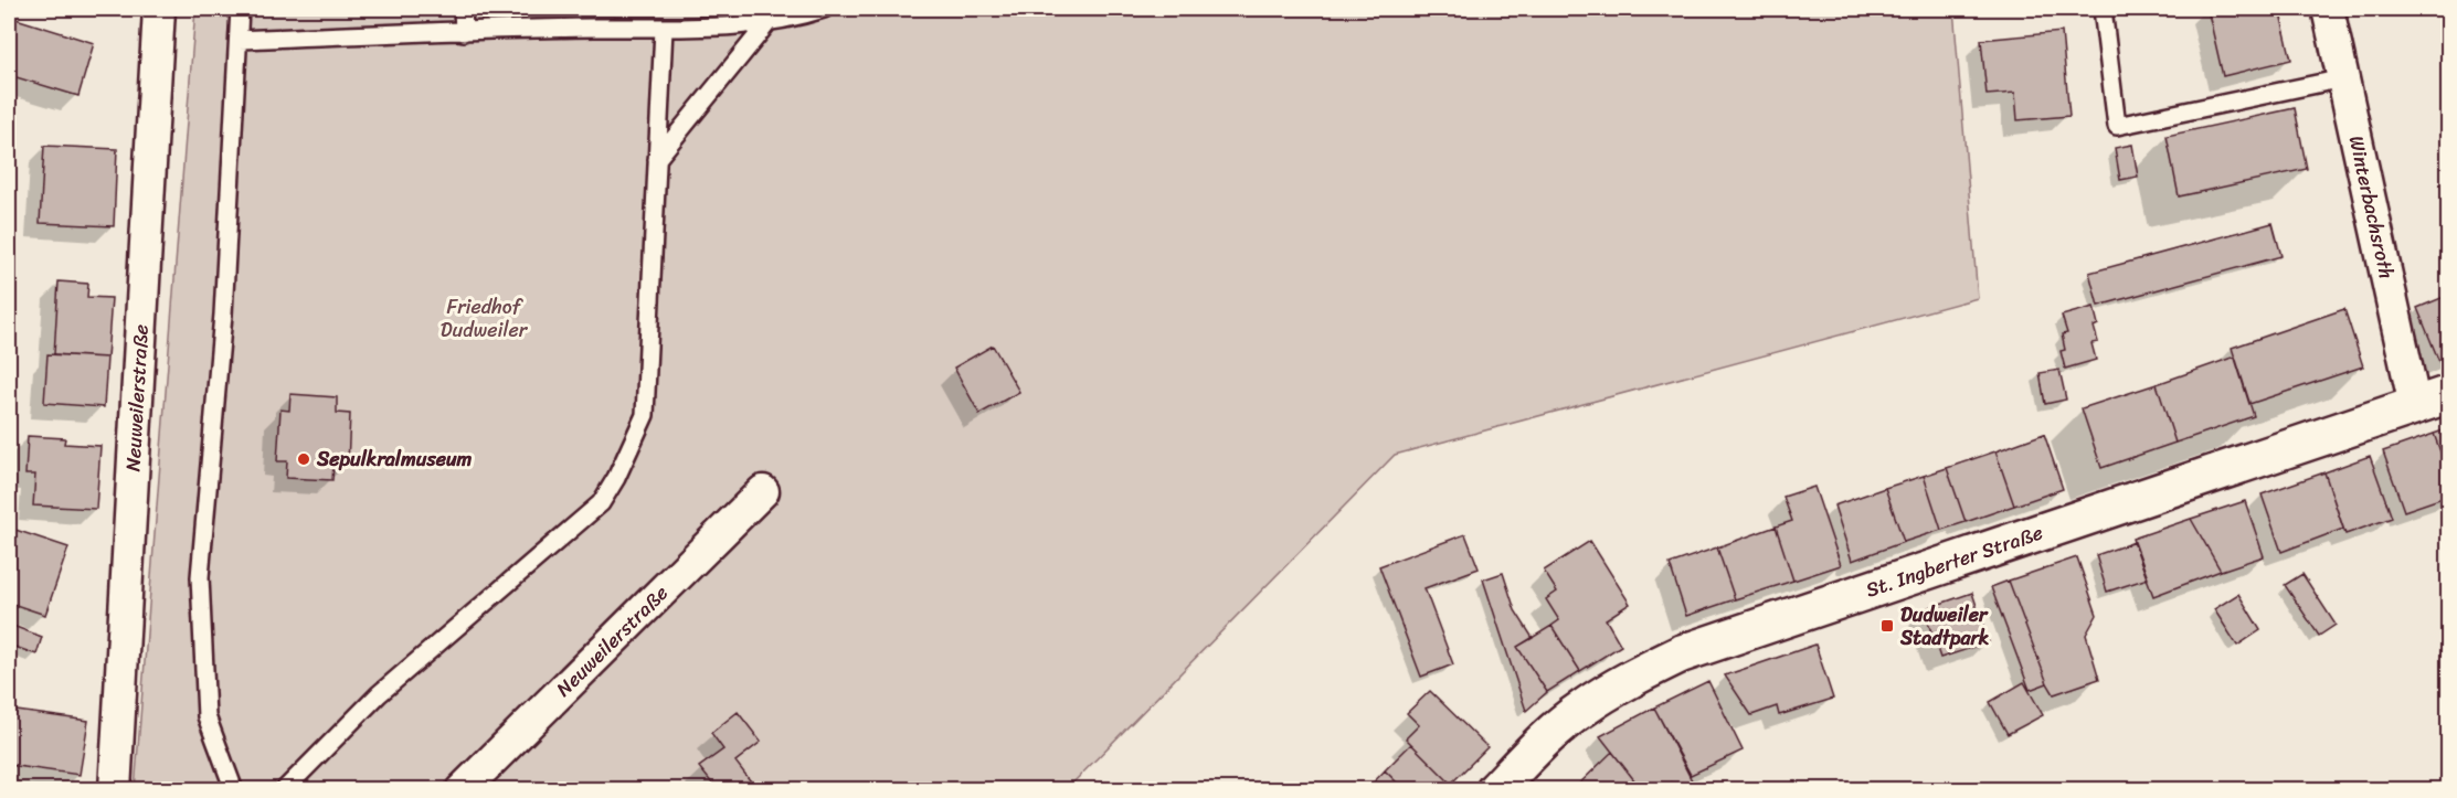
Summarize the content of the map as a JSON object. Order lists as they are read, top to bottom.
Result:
{
  "streets": {
    "main road": ["St. Ingberter Straße"],
    "street": ["Winterbachsroth", "Neuweilerstraße"]
  },
  "crossings": [
    ["Winterbachsroth", "St. Ingberter Straße"]
  ],
  "parks": ["Friedhof Dudweiler"],
  "places": {
    "other": ["Sepulkralmuseum"],
    "transit": ["Dudweiler Stadtpark"]
  }
}
